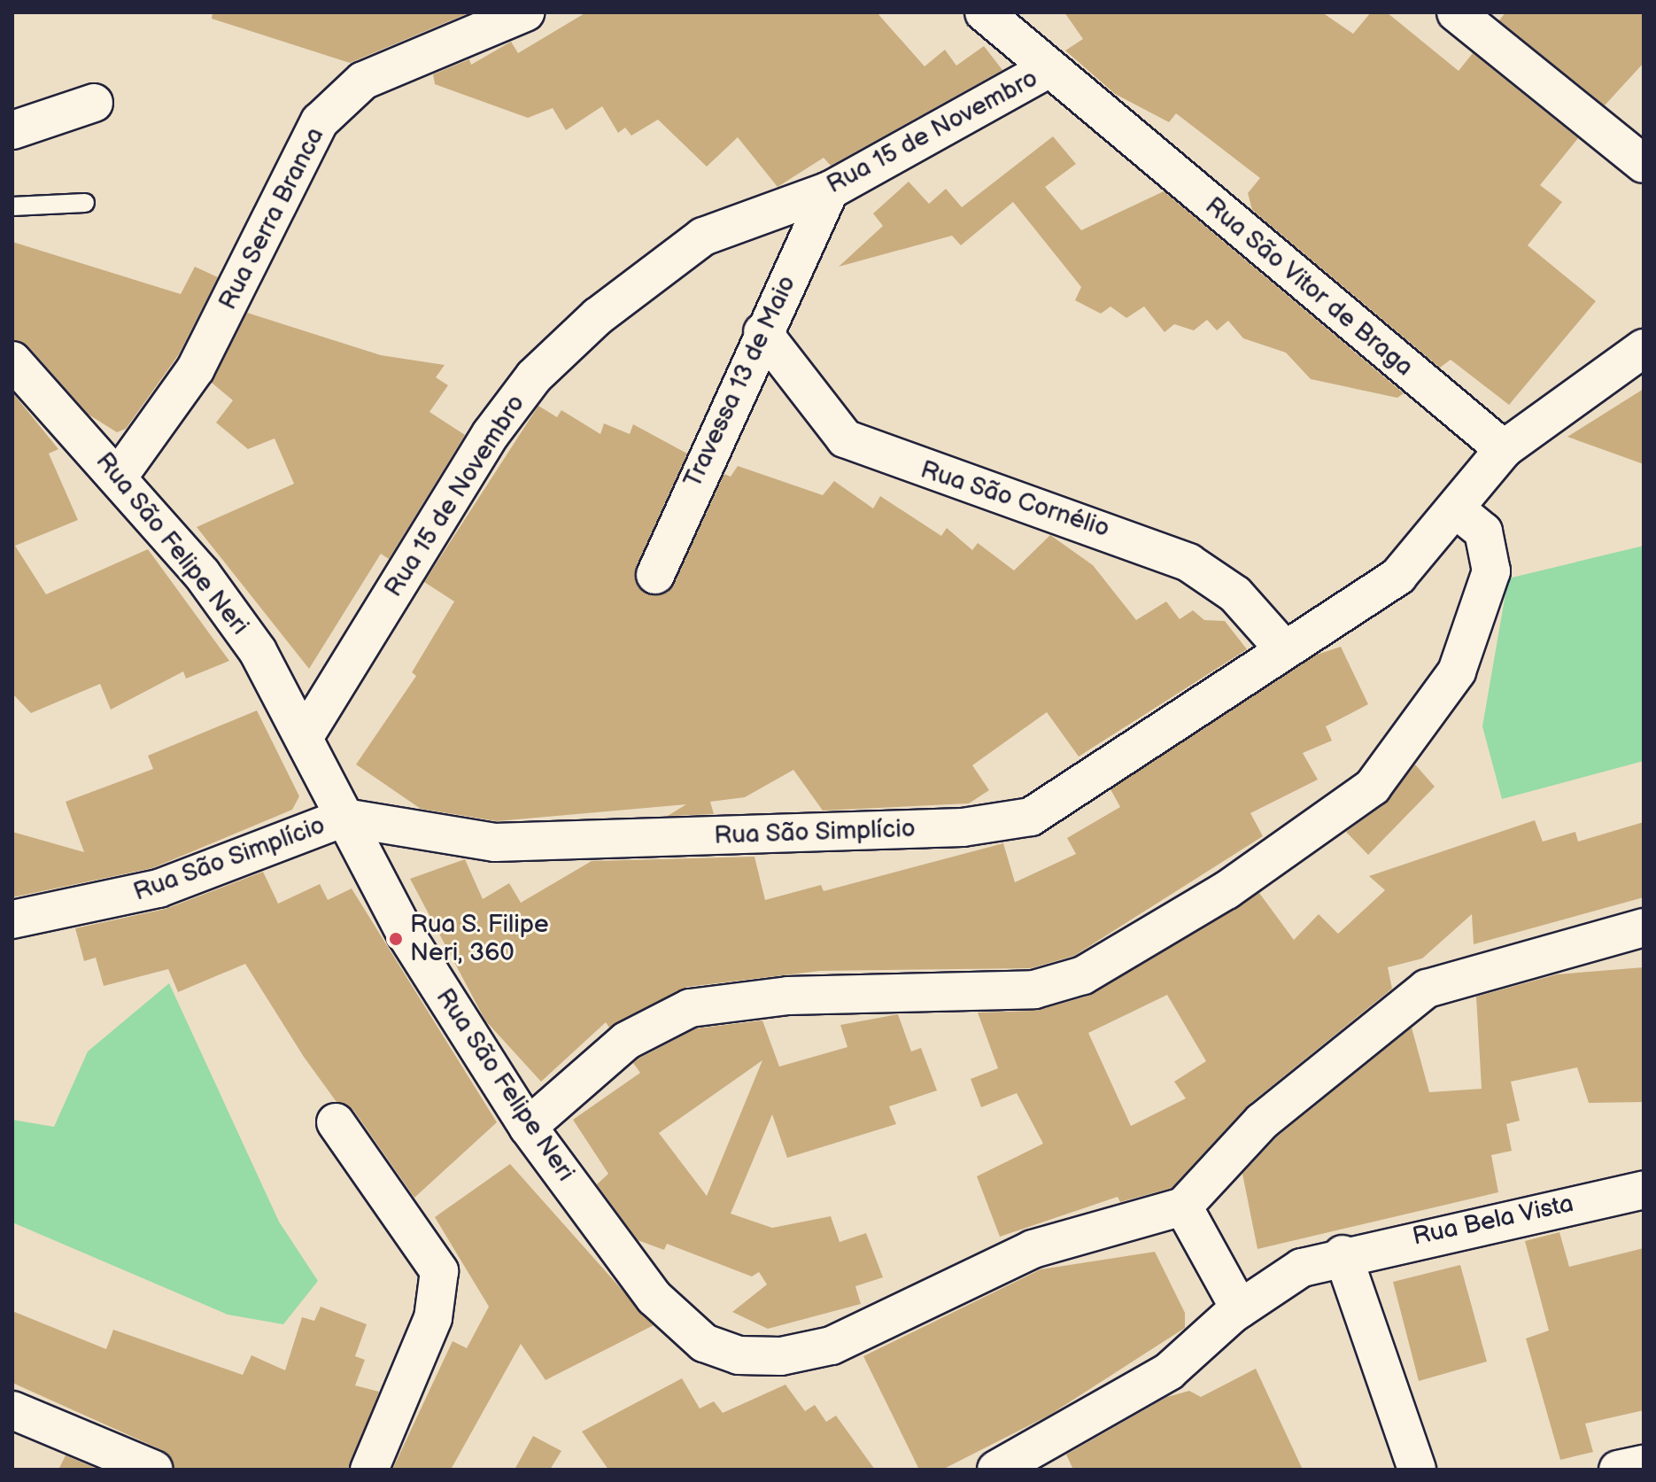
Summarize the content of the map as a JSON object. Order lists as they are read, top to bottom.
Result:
{
  "streets": {
    "street": [
      "Rua 15 de Novembro",
      "Rua Serra Branca",
      "Rua São Vitor de Braga",
      "Travessa 13 de Maio",
      "Rua São Cornélio",
      "Rua São Felipe Neri",
      "Rua São Simplício",
      "Rua Bela Vista"
    ]
  },
  "crossings": [
    ["Rua 15 de Novembro", "Rua São Vitor de Braga"],
    ["Rua 15 de Novembro", "Travessa 13 de Maio"],
    ["Rua 15 de Novembro", "Rua São Felipe Neri"],
    ["Rua Serra Branca", "Rua São Felipe Neri"],
    ["Rua São Vitor de Braga", "Rua São Simplício"],
    ["Travessa 13 de Maio", "Rua São Cornélio"],
    ["Rua São Cornélio", "Rua São Simplício"],
    ["Rua São Felipe Neri", "Rua São Simplício"]
  ],
  "places": ["Rua S. Filipe Neri, 360"]
}
